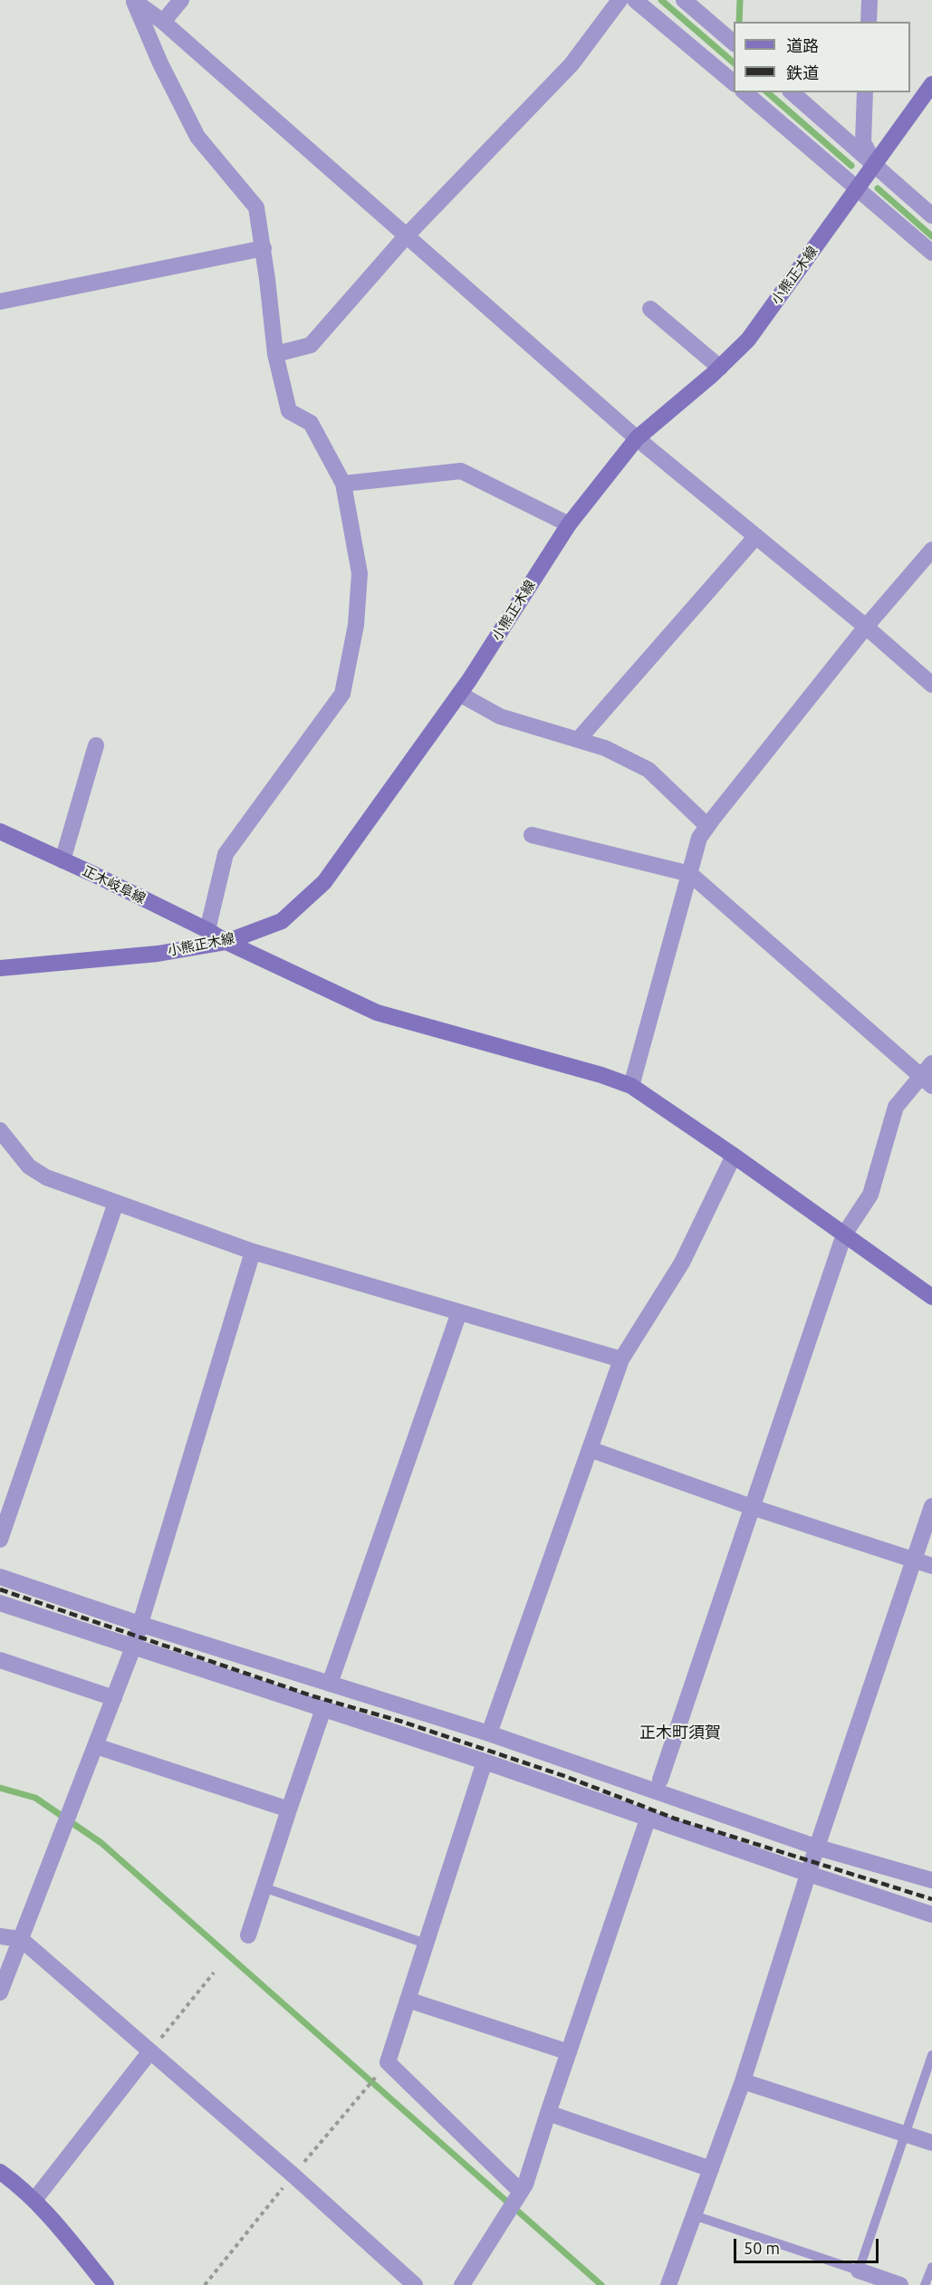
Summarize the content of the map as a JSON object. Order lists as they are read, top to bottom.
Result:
{
  "streets": {
    "main road": ["小熊正木線", "正木岐阜線"]
  },
  "crossings": [
    ["小熊正木線", "正木岐阜線"]
  ],
  "districts": ["正木町須賀"],
  "legend": ["道路", "鉄道"],
  "scale_bar": "50 m"
}
